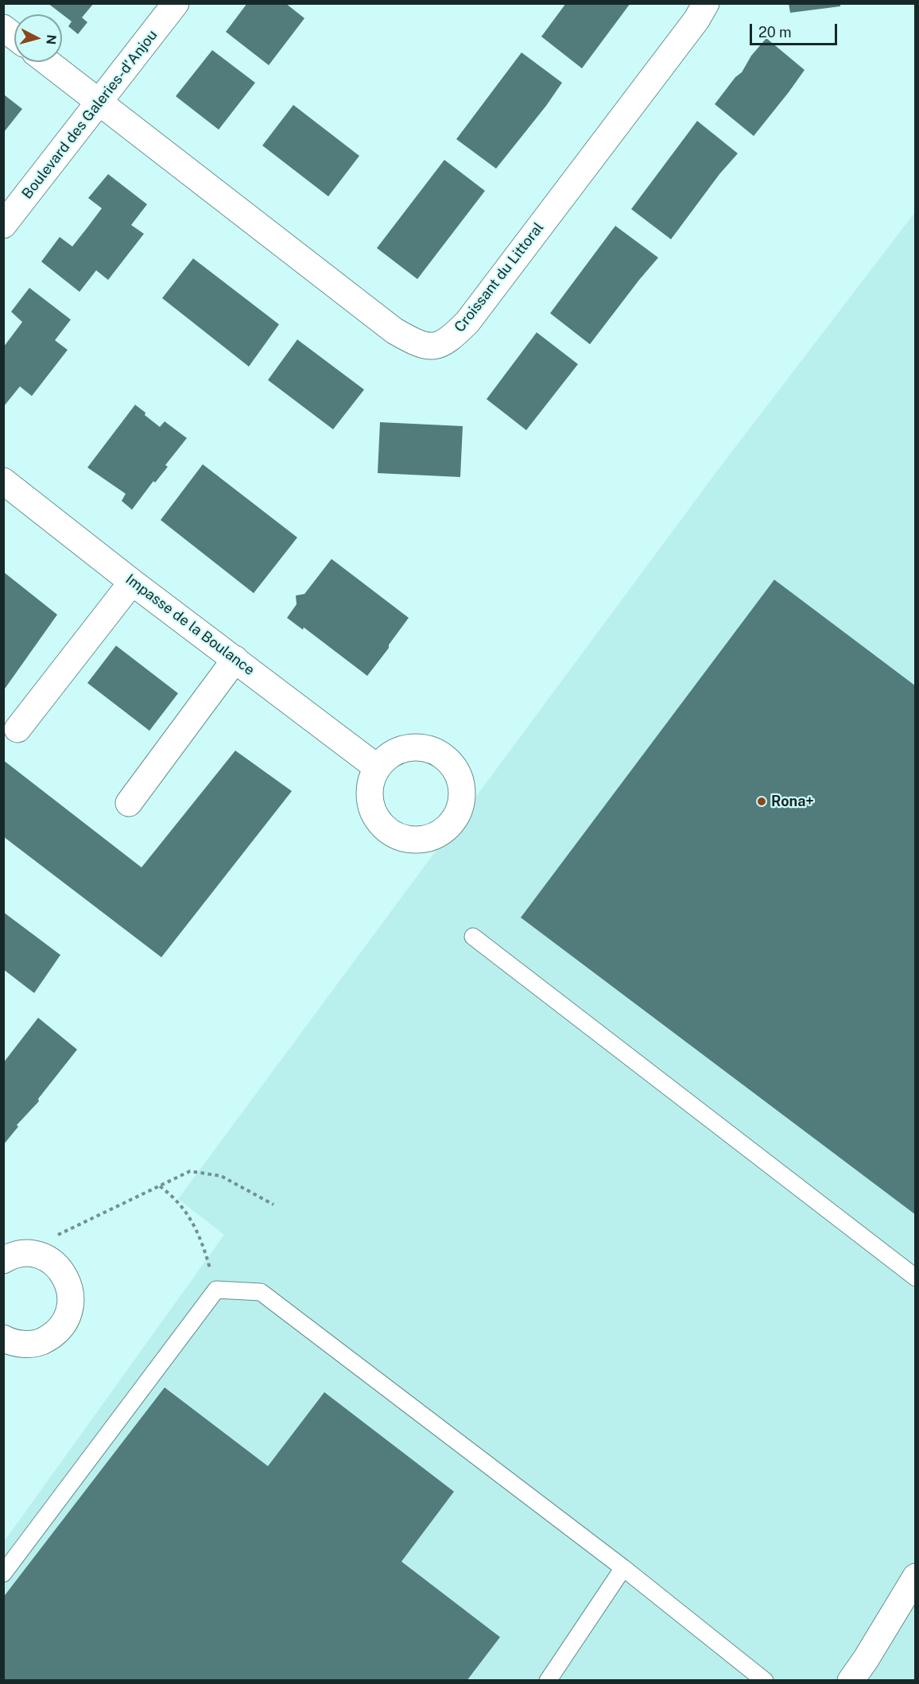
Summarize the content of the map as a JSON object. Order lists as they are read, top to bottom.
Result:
{
  "streets": {
    "street": ["Boulevard des Galeries-d'Anjou", "Croissant du Littoral", "Impasse de la Boulance"]
  },
  "crossings": [
    ["Boulevard des Galeries-d'Anjou", "Croissant du Littoral"]
  ],
  "places": ["Rona+"],
  "scale_bar": "20 m",
  "north": "right"
}
